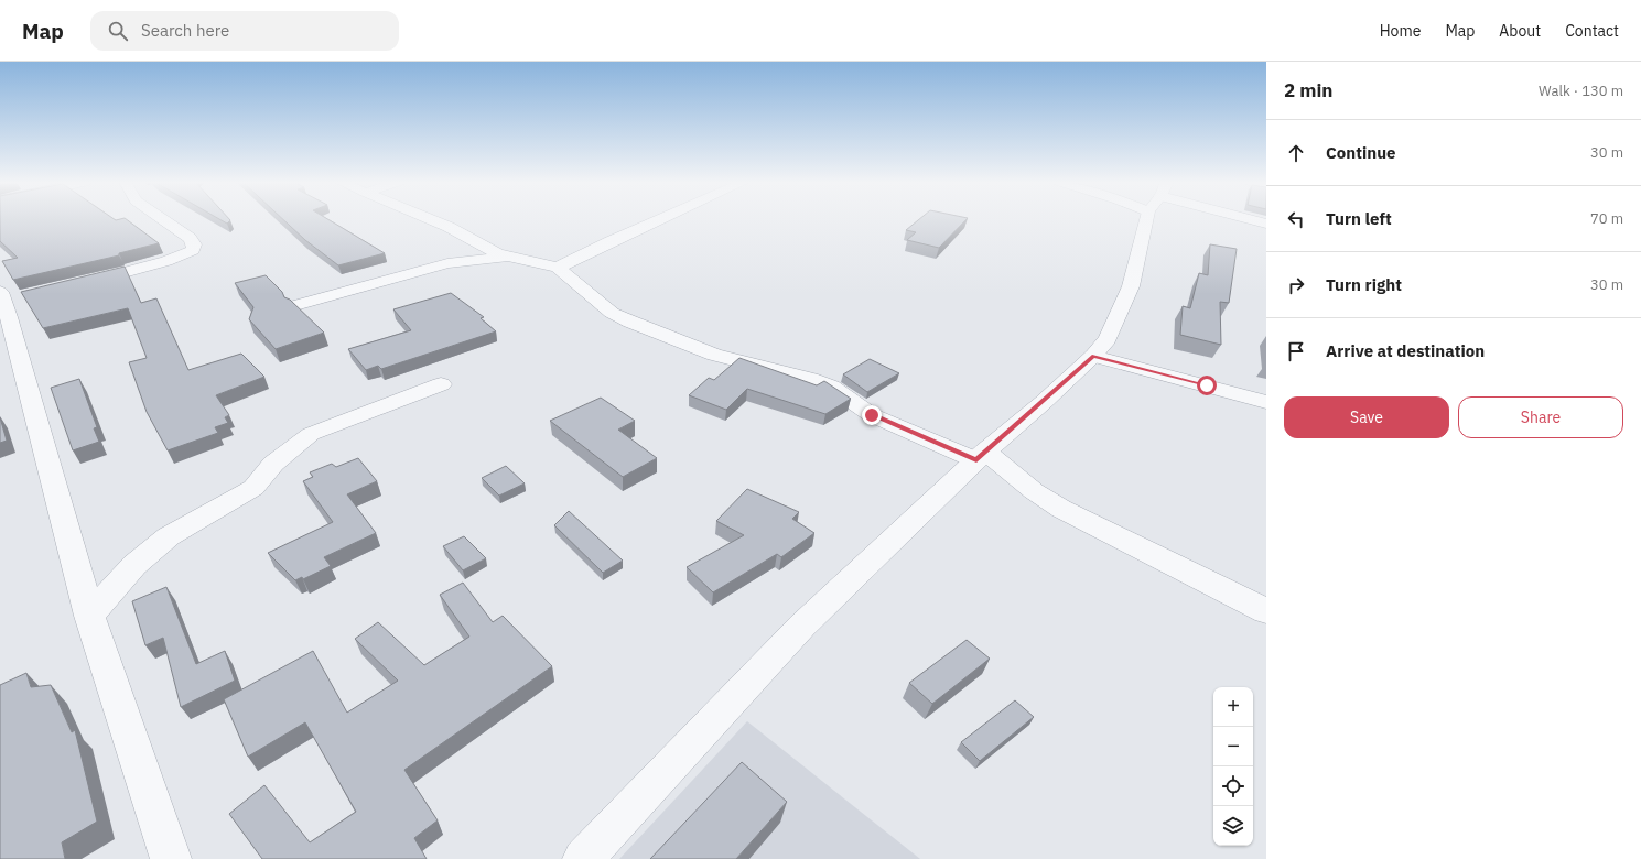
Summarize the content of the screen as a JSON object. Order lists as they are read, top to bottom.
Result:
{
  "page": {
    "header": "Map",
    "search": "Search here",
    "nav": [
      "Home",
      "Map",
      "About",
      "Contact"
    ],
    "heading": ["2 min", "Walk · 130 m"],
    "list": [
      ["Continue", "30 m"],
      ["Turn left", "70 m"],
      ["Turn right", "30 m"],
      "Arrive at destination"
    ],
    "buttons": ["Save", "Share"],
    "map_buttons": ["+", "−"]
  }
}
